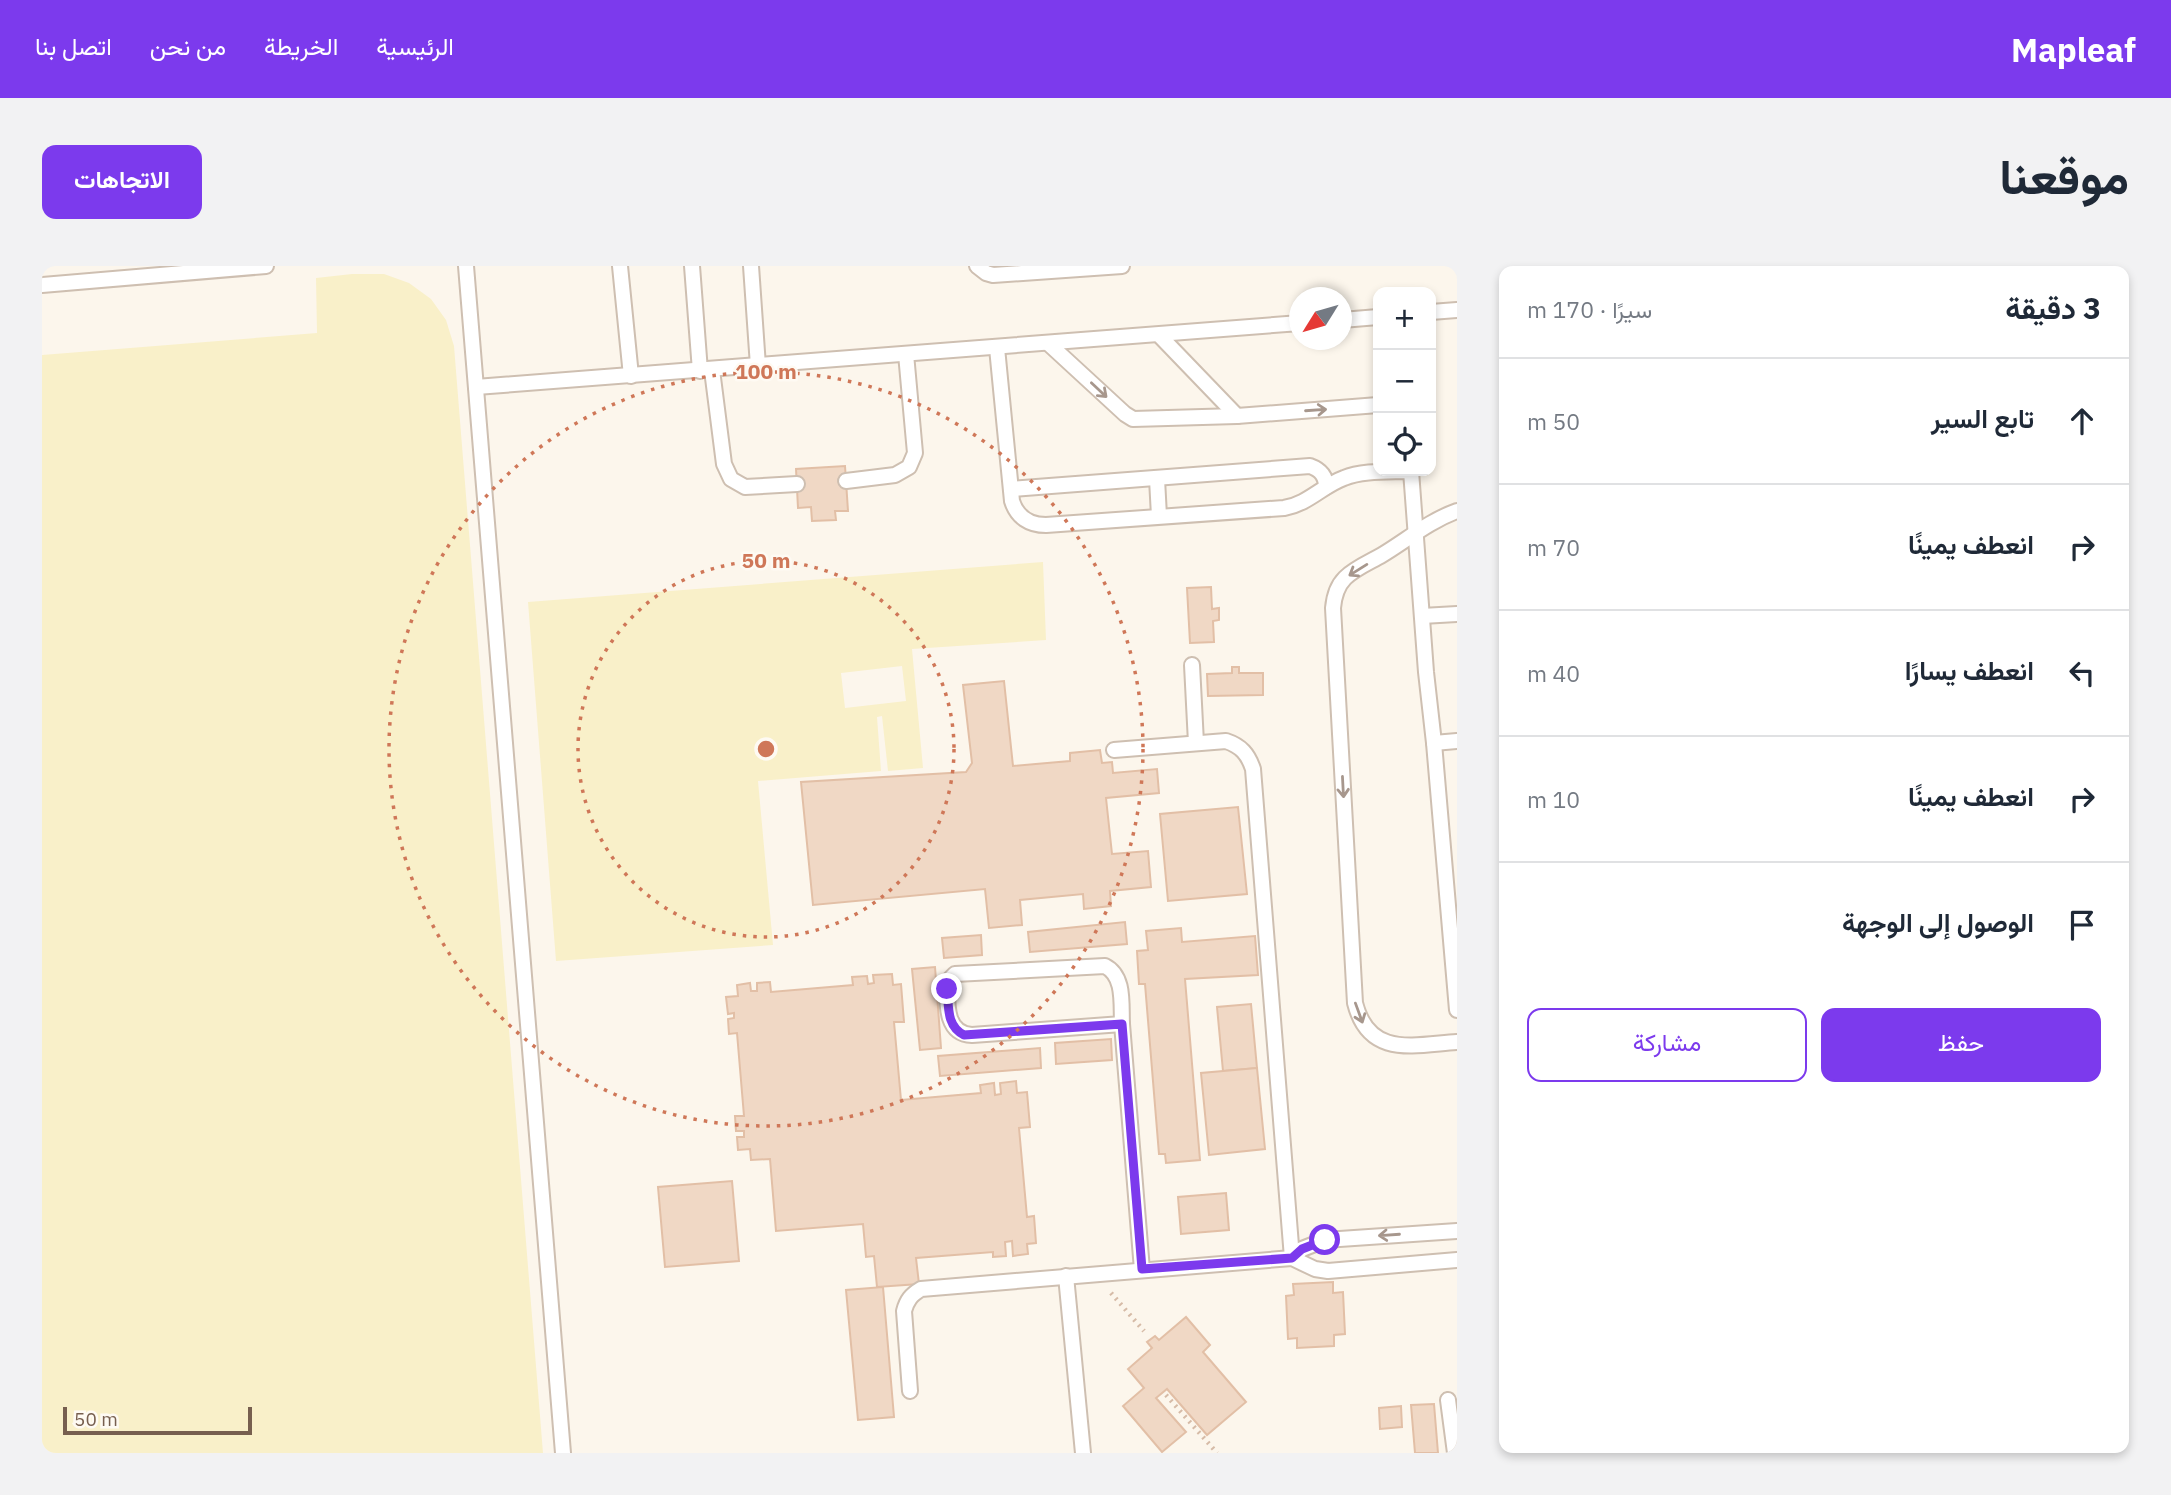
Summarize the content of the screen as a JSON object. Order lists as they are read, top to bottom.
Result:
{
  "scale_bar": "50 m",
  "north": "bottom left",
  "page": {
    "header": "Mapleaf",
    "nav": [
      "الرئيسية",
      "الخريطة",
      "من نحن",
      "اتصل بنا"
    ],
    "title": "موقعنا",
    "buttons": [
      "الاتجاهات",
      ["حفظ", "مشاركة"]
    ],
    "heading": ["3 دقيقة", "سيرًا · 170 m"],
    "map_buttons": ["+", "−"],
    "list": [
      ["تابع السير", "50 m"],
      ["انعطف يمينًا", "70 m"],
      ["انعطف يسارًا", "40 m"],
      ["انعطف يمينًا", "10 m"],
      "الوصول إلى الوجهة"
    ],
    "scale": "50 m"
  },
  "rings": ["100 m", "50 m"]
}
